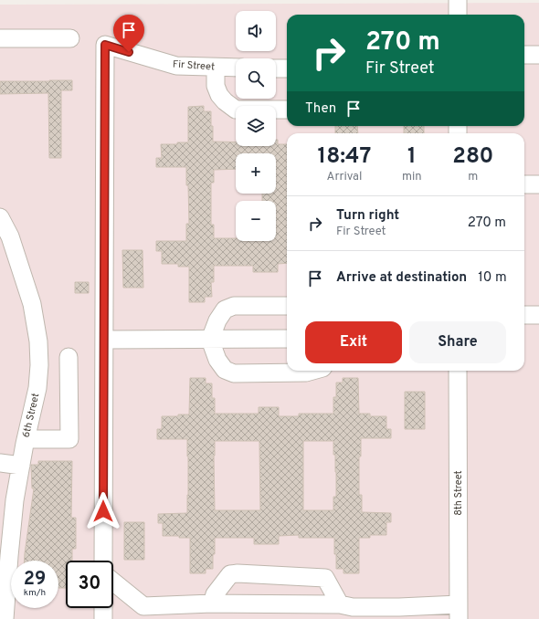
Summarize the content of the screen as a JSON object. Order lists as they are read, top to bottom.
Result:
{
  "streets": {
    "street": ["Fir Street", "6th Street", "8th Street"]
  },
  "page": {
    "map_buttons": ["+", "−"],
    "turn": ["270 m", "Fir Street"],
    "then": "Then",
    "eta": [
      "18:47",
      "Arrival",
      "1",
      "min",
      "280",
      "m"
    ],
    "list": [
      {
        "name": "Turn right",
        "note": "Fir Street",
        "value": "270 m"
      },
      {
        "name": "Arrive at destination",
        "value": "10 m"
      }
    ],
    "buttons": ["Exit", "Share"],
    "speed": "29 km/h",
    "limit": "30"
  }
}
